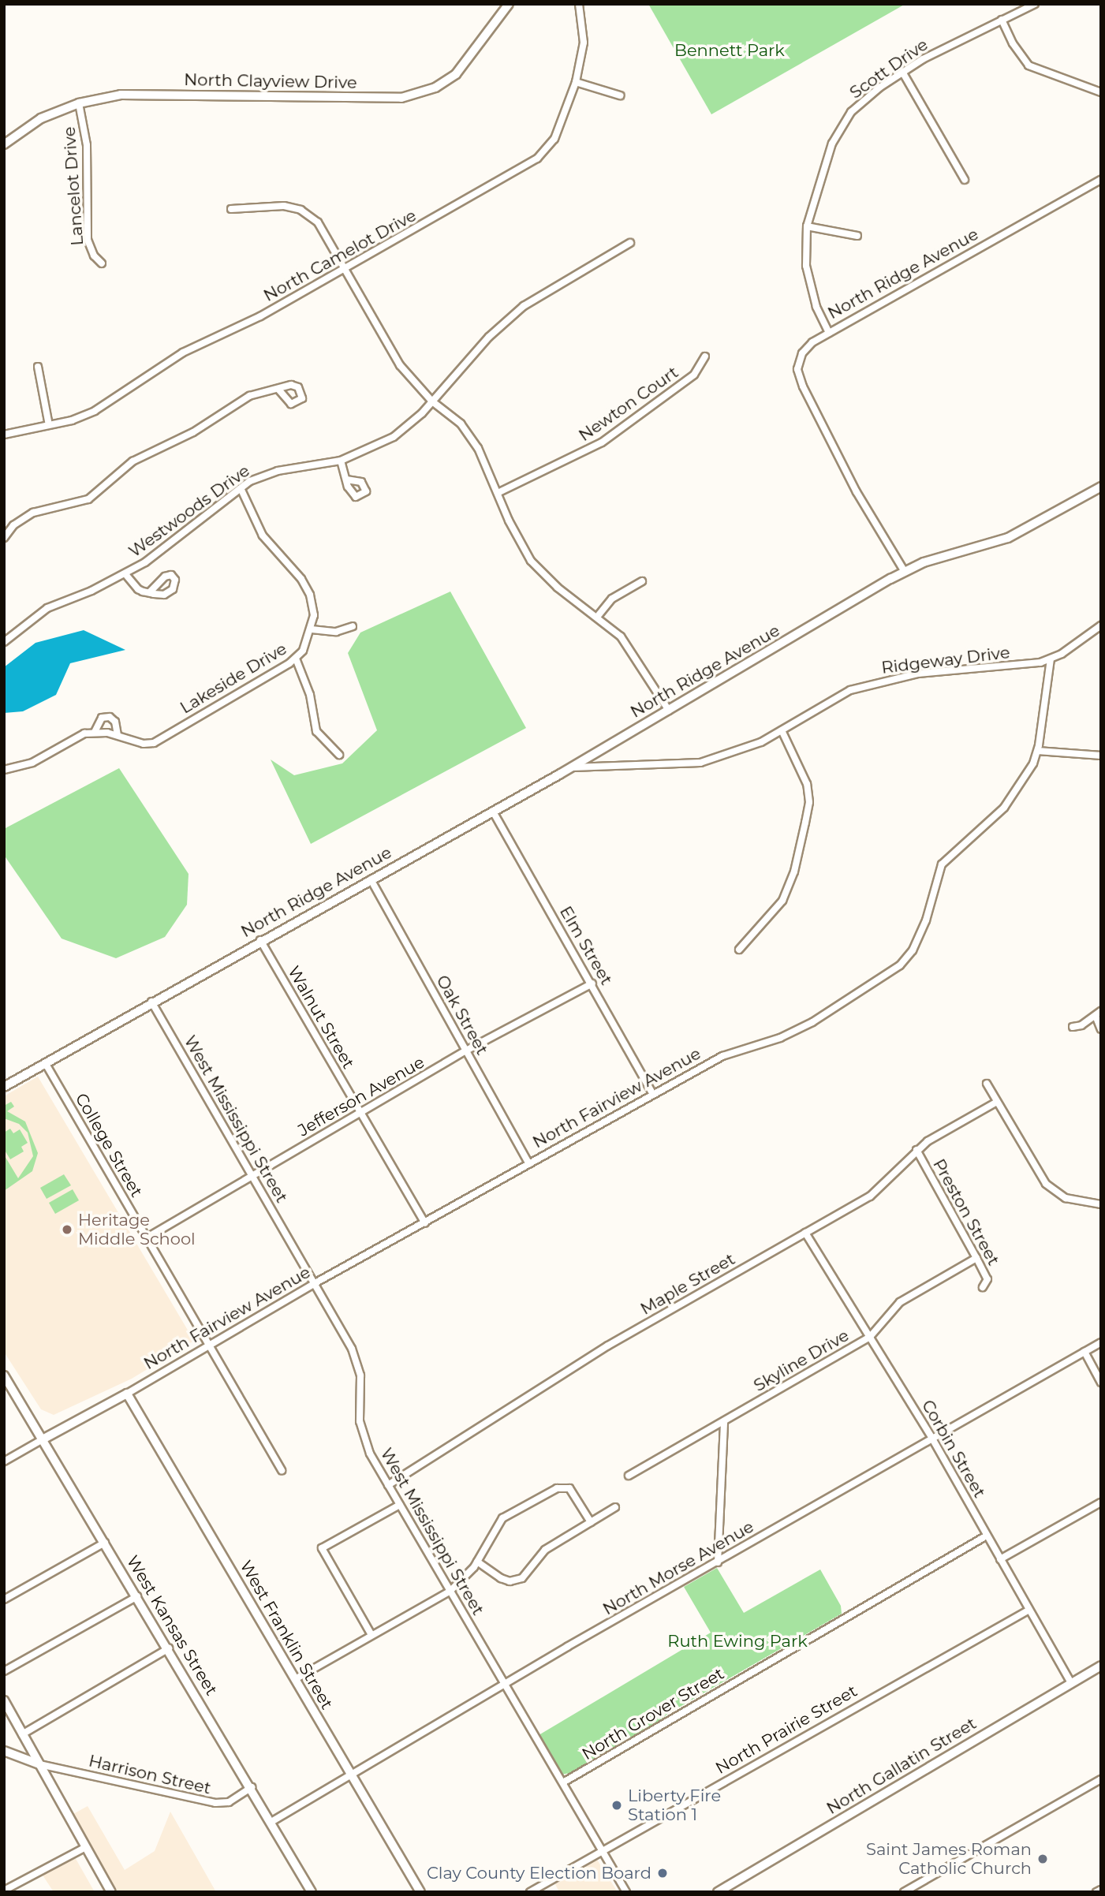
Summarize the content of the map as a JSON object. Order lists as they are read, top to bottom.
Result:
{
  "streets": {
    "street": [
      "Scott Drive",
      "North Clayview Drive",
      "Lancelot Drive",
      "North Camelot Drive",
      "North Ridge Avenue",
      "Newton Court",
      "Westwoods Drive",
      "Ridgeway Drive",
      "Lakeside Drive",
      "Elm Street",
      "Oak Street",
      "Walnut Street",
      "Jefferson Avenue",
      "North Fairview Avenue",
      "West Mississippi Street",
      "College Street",
      "Preston Street",
      "Maple Street",
      "Skyline Drive",
      "Corbin Street",
      "North Morse Avenue",
      "West Kansas Street",
      "West Franklin Street",
      "North Grover Street",
      "North Prairie Street",
      "North Gallatin Street",
      "Harrison Street"
    ]
  },
  "crossings": [
    ["Scott Drive", "North Ridge Avenue"],
    ["North Clayview Drive", "Lancelot Drive"],
    ["North Ridge Avenue", "Ridgeway Drive"],
    ["North Ridge Avenue", "Elm Street"],
    ["North Ridge Avenue", "Oak Street"],
    ["North Ridge Avenue", "Walnut Street"],
    ["North Ridge Avenue", "West Mississippi Street"],
    ["North Ridge Avenue", "College Street"],
    ["Westwoods Drive", "Lakeside Drive"],
    ["Ridgeway Drive", "North Fairview Avenue"],
    ["Elm Street", "Jefferson Avenue"],
    ["Elm Street", "North Fairview Avenue"],
    ["Oak Street", "Jefferson Avenue"],
    ["Oak Street", "North Fairview Avenue"],
    ["Walnut Street", "Jefferson Avenue"],
    ["Walnut Street", "North Fairview Avenue"],
    ["Jefferson Avenue", "West Mississippi Street"],
    ["Jefferson Avenue", "College Street"],
    ["North Fairview Avenue", "West Mississippi Street"],
    ["North Fairview Avenue", "College Street"],
    ["North Fairview Avenue", "West Kansas Street"],
    ["North Fairview Avenue", "West Franklin Street"],
    ["West Mississippi Street", "Maple Street"],
    ["West Mississippi Street", "North Morse Avenue"],
    ["West Mississippi Street", "North Grover Street"],
    ["West Mississippi Street", "North Prairie Street"],
    ["Preston Street", "Maple Street"],
    ["Preston Street", "Skyline Drive"],
    ["Maple Street", "Corbin Street"],
    ["Skyline Drive", "Corbin Street"],
    ["Corbin Street", "North Morse Avenue"],
    ["Corbin Street", "North Grover Street"],
    ["Corbin Street", "North Prairie Street"],
    ["Corbin Street", "North Gallatin Street"],
    ["North Morse Avenue", "West Kansas Street"],
    ["North Morse Avenue", "West Franklin Street"],
    ["West Kansas Street", "Harrison Street"]
  ],
  "parks": ["Bennett Park", "Ruth Ewing Park"],
  "places": [
    "Heritage Middle School",
    "Liberty Fire Station 1",
    "Saint James Roman Catholic Church",
    "Clay County Election Board"
  ]
}
